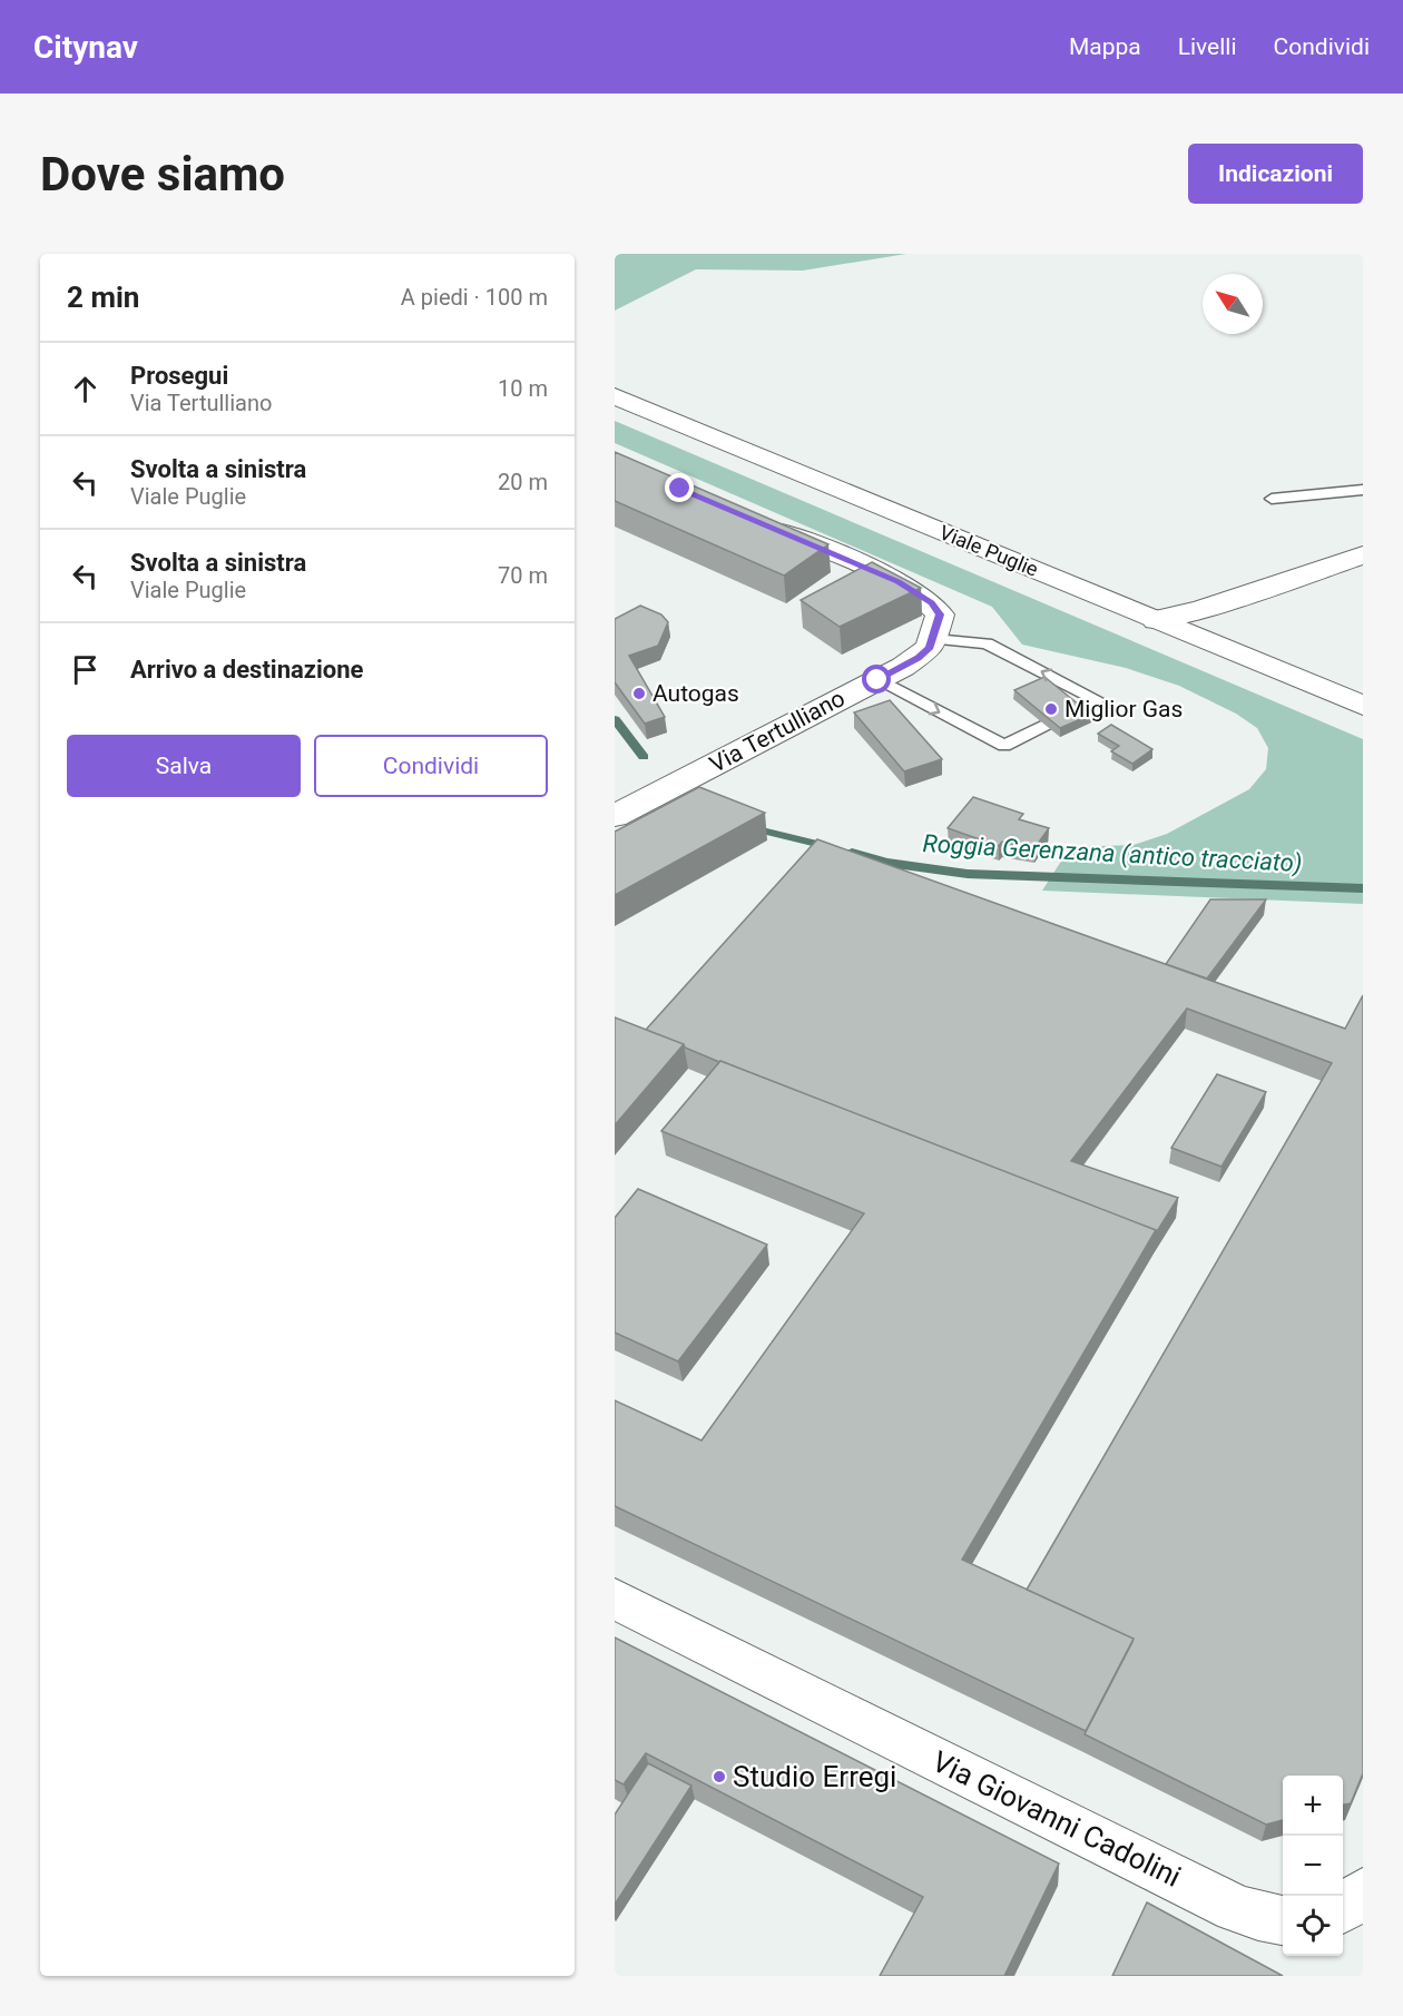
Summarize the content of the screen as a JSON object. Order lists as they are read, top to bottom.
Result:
{
  "streets": {
    "street": ["Viale Puglie", "Via Tertulliano", "Via Giovanni Cadolini"]
  },
  "water": ["Roggia Gerenzana (antico tracciato)"],
  "places": ["Autogas", "Miglior Gas", "Studio Erregi"],
  "north": "top left",
  "page": {
    "header": "Citynav",
    "nav": ["Mappa", "Livelli", "Condividi"],
    "buttons": [
      "Indicazioni",
      ["Salva", "Condividi"]
    ],
    "title": "Dove siamo",
    "heading": ["2 min", "A piedi · 100 m"],
    "list": [
      ["Prosegui", "Via Tertulliano", "10 m"],
      ["Svolta a sinistra", "Viale Puglie", "20 m"],
      ["Svolta a sinistra", "Viale Puglie", "70 m"],
      "Arrivo a destinazione"
    ],
    "map_buttons": ["+", "−"]
  }
}
